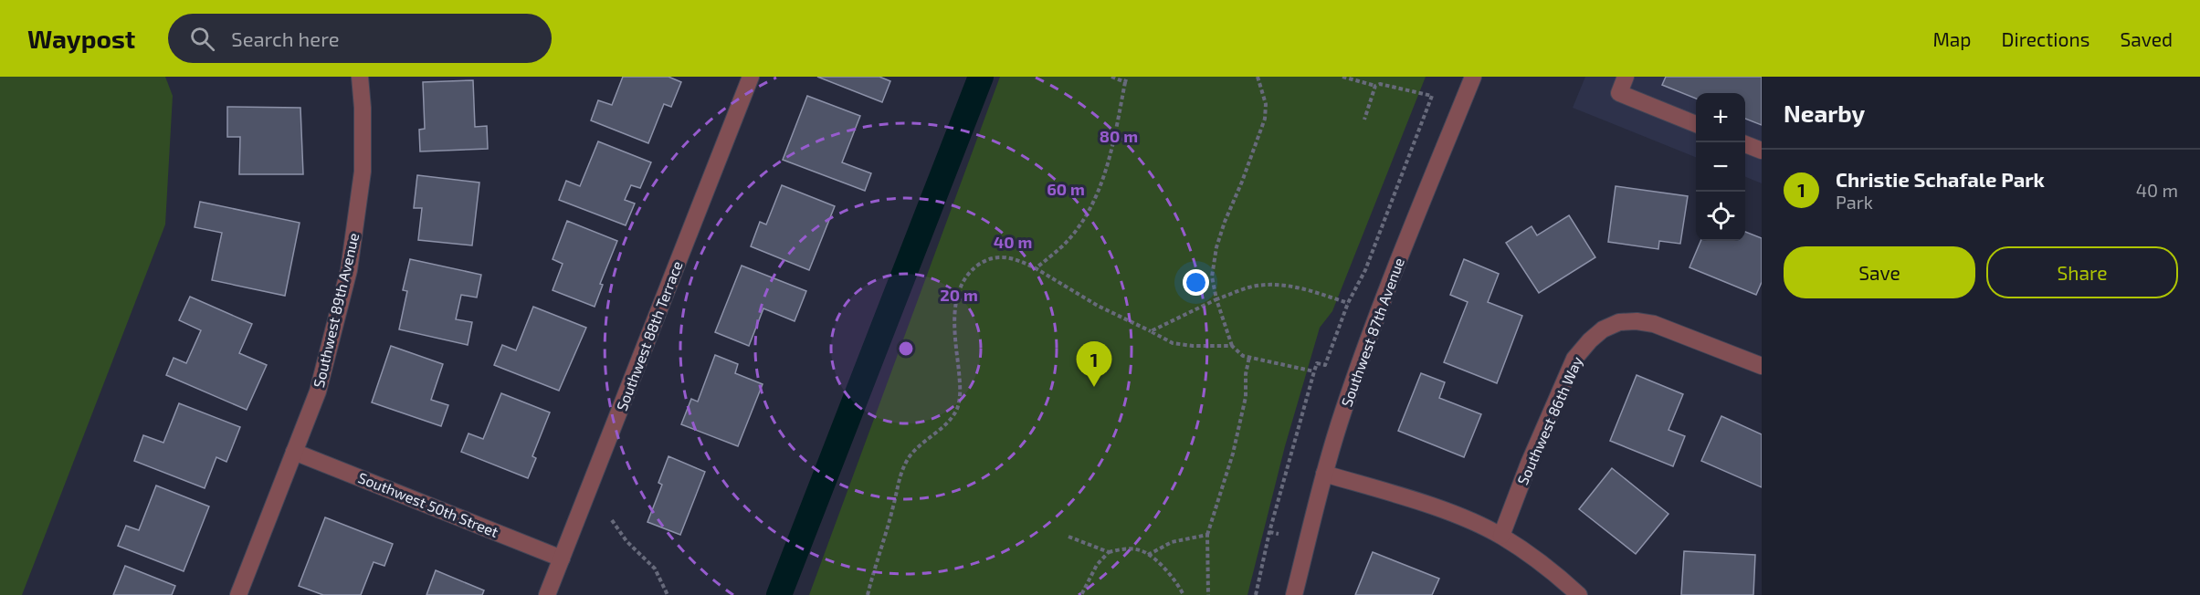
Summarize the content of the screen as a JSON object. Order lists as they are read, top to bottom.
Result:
{
  "streets": {
    "street": [
      "Southwest 89th Avenue",
      "Southwest 87th Avenue",
      "Southwest 88th Terrace",
      "Southwest 86th Way",
      "Southwest 50th Street"
    ]
  },
  "crossings": [
    ["Southwest 89th Avenue", "Southwest 50th Street"],
    ["Southwest 88th Terrace", "Southwest 50th Street"]
  ],
  "page": {
    "header": "Waypost",
    "search": "Search here",
    "nav": ["Map", "Directions", "Saved"],
    "heading": "Nearby",
    "map_buttons": ["+", "−"],
    "list": [
      {
        "mark": "1",
        "name": "Christie Schafale Park",
        "note": "Park",
        "value": "40 m"
      }
    ],
    "buttons": ["Save", "Share"],
    "pins": "1"
  },
  "rings": [
    "80 m",
    "60 m",
    "40 m",
    "20 m"
  ]
}
